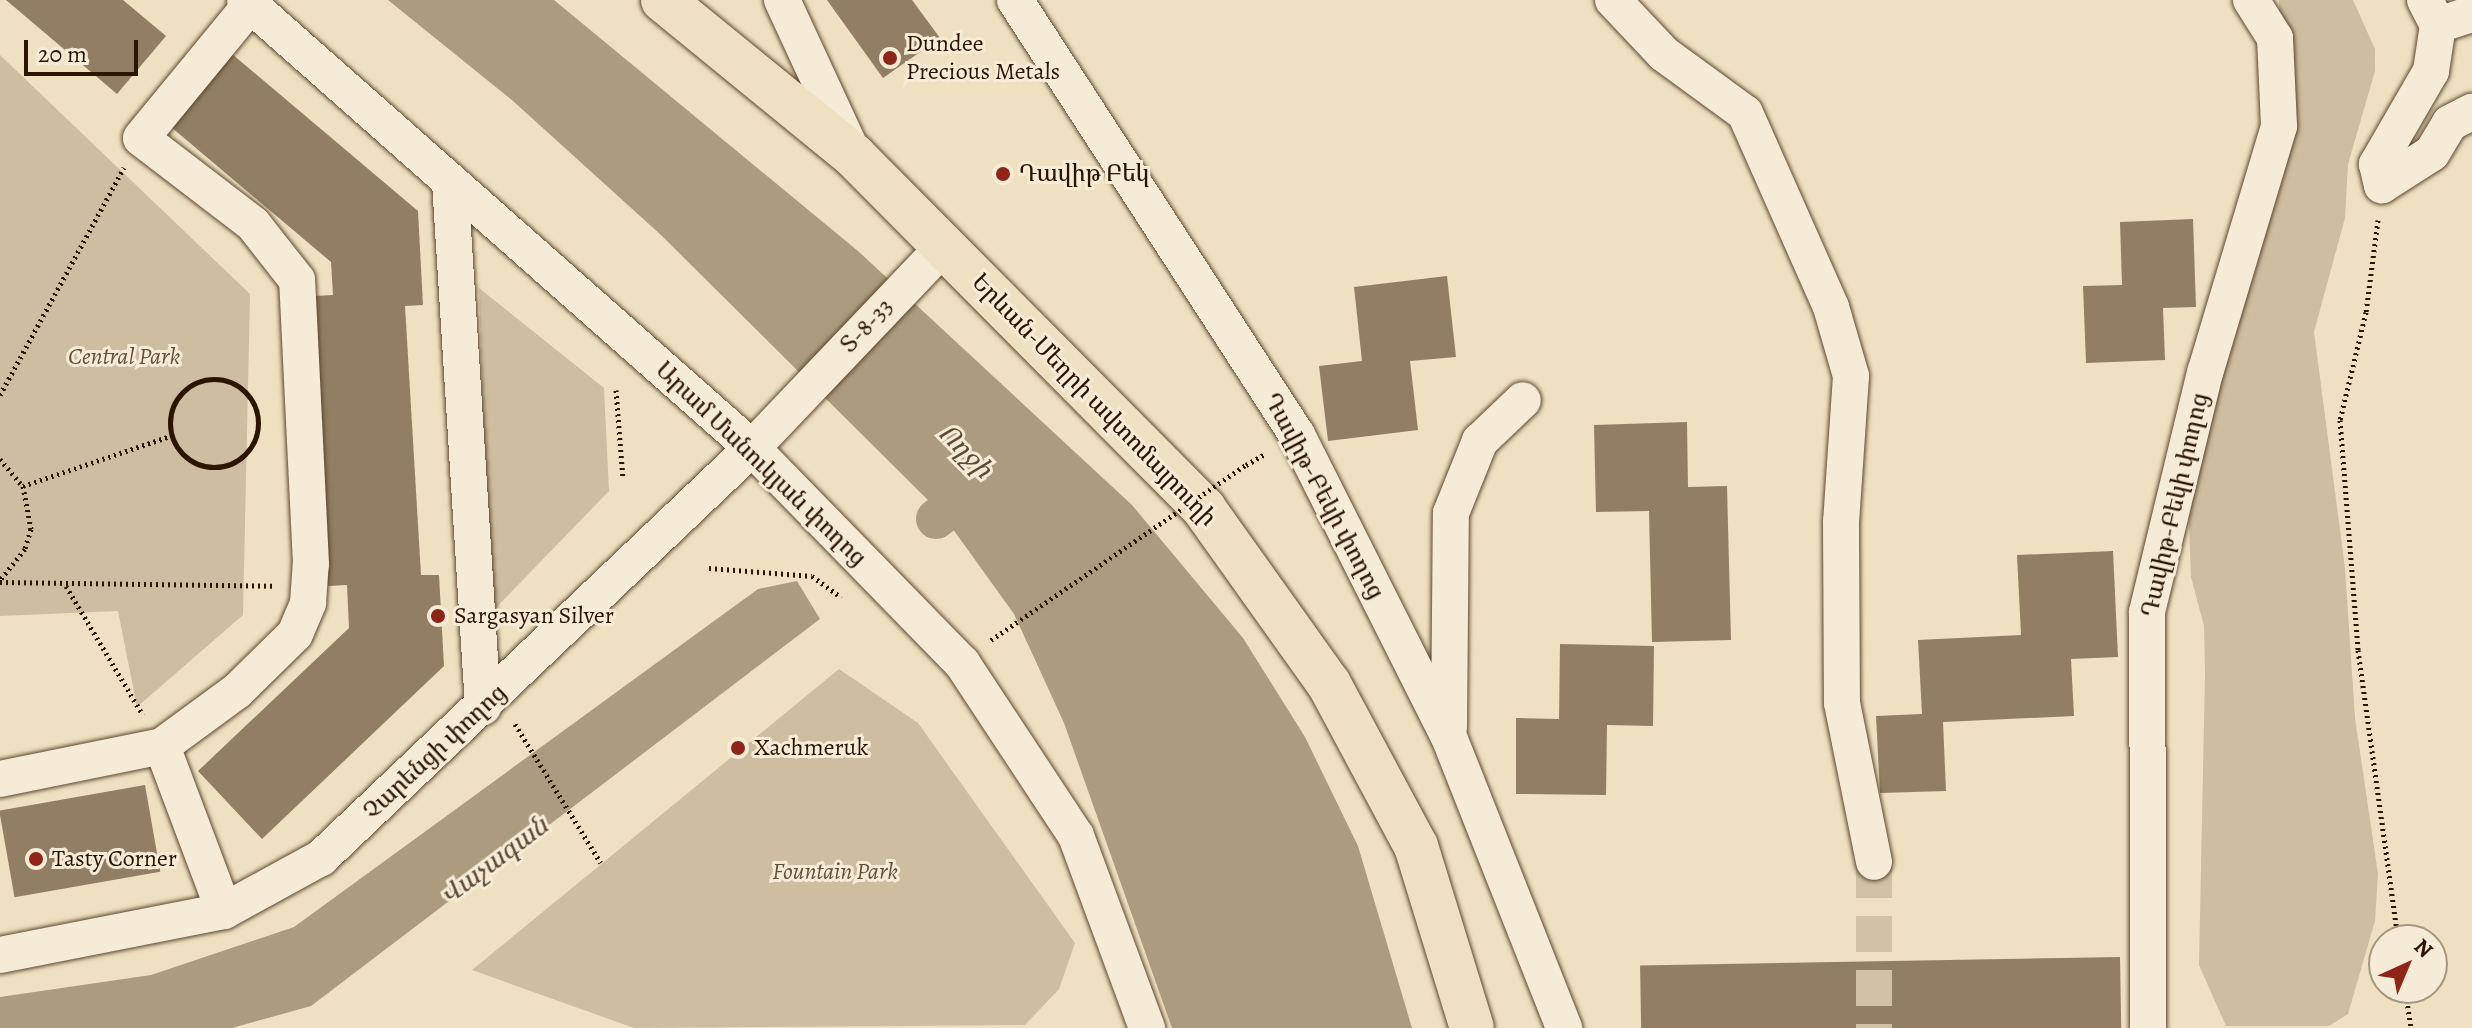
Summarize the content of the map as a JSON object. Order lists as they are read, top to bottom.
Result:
{
  "streets": {
    "highway": ["Երևան-Մեղրի ավտոմայրուղի"],
    "street": [
      "Տ-8-33",
      "Արամ Մանուկյան փողոց",
      "Դավիթ-Բեկի փողոց",
      "Չարենցի փողոց"
    ]
  },
  "crossings": [
    ["Տ-8-33", "Երևան-Մեղրի ավտոմայրուղի"],
    ["Տ-8-33", "Չարենցի փողոց"],
    ["Արամ Մանուկյան փողոց", "Չարենցի փողոց"]
  ],
  "water": ["Ողջի", "Վաչագան"],
  "parks": ["Central Park", "Fountain Park"],
  "places": [
    "Dundee Precious Metals",
    "Դավիթ Բեկ",
    "Sargasyan Silver",
    "Xachmeruk",
    "Tasty Corner"
  ],
  "scale_bar": "20 m",
  "north": "top right"
}
